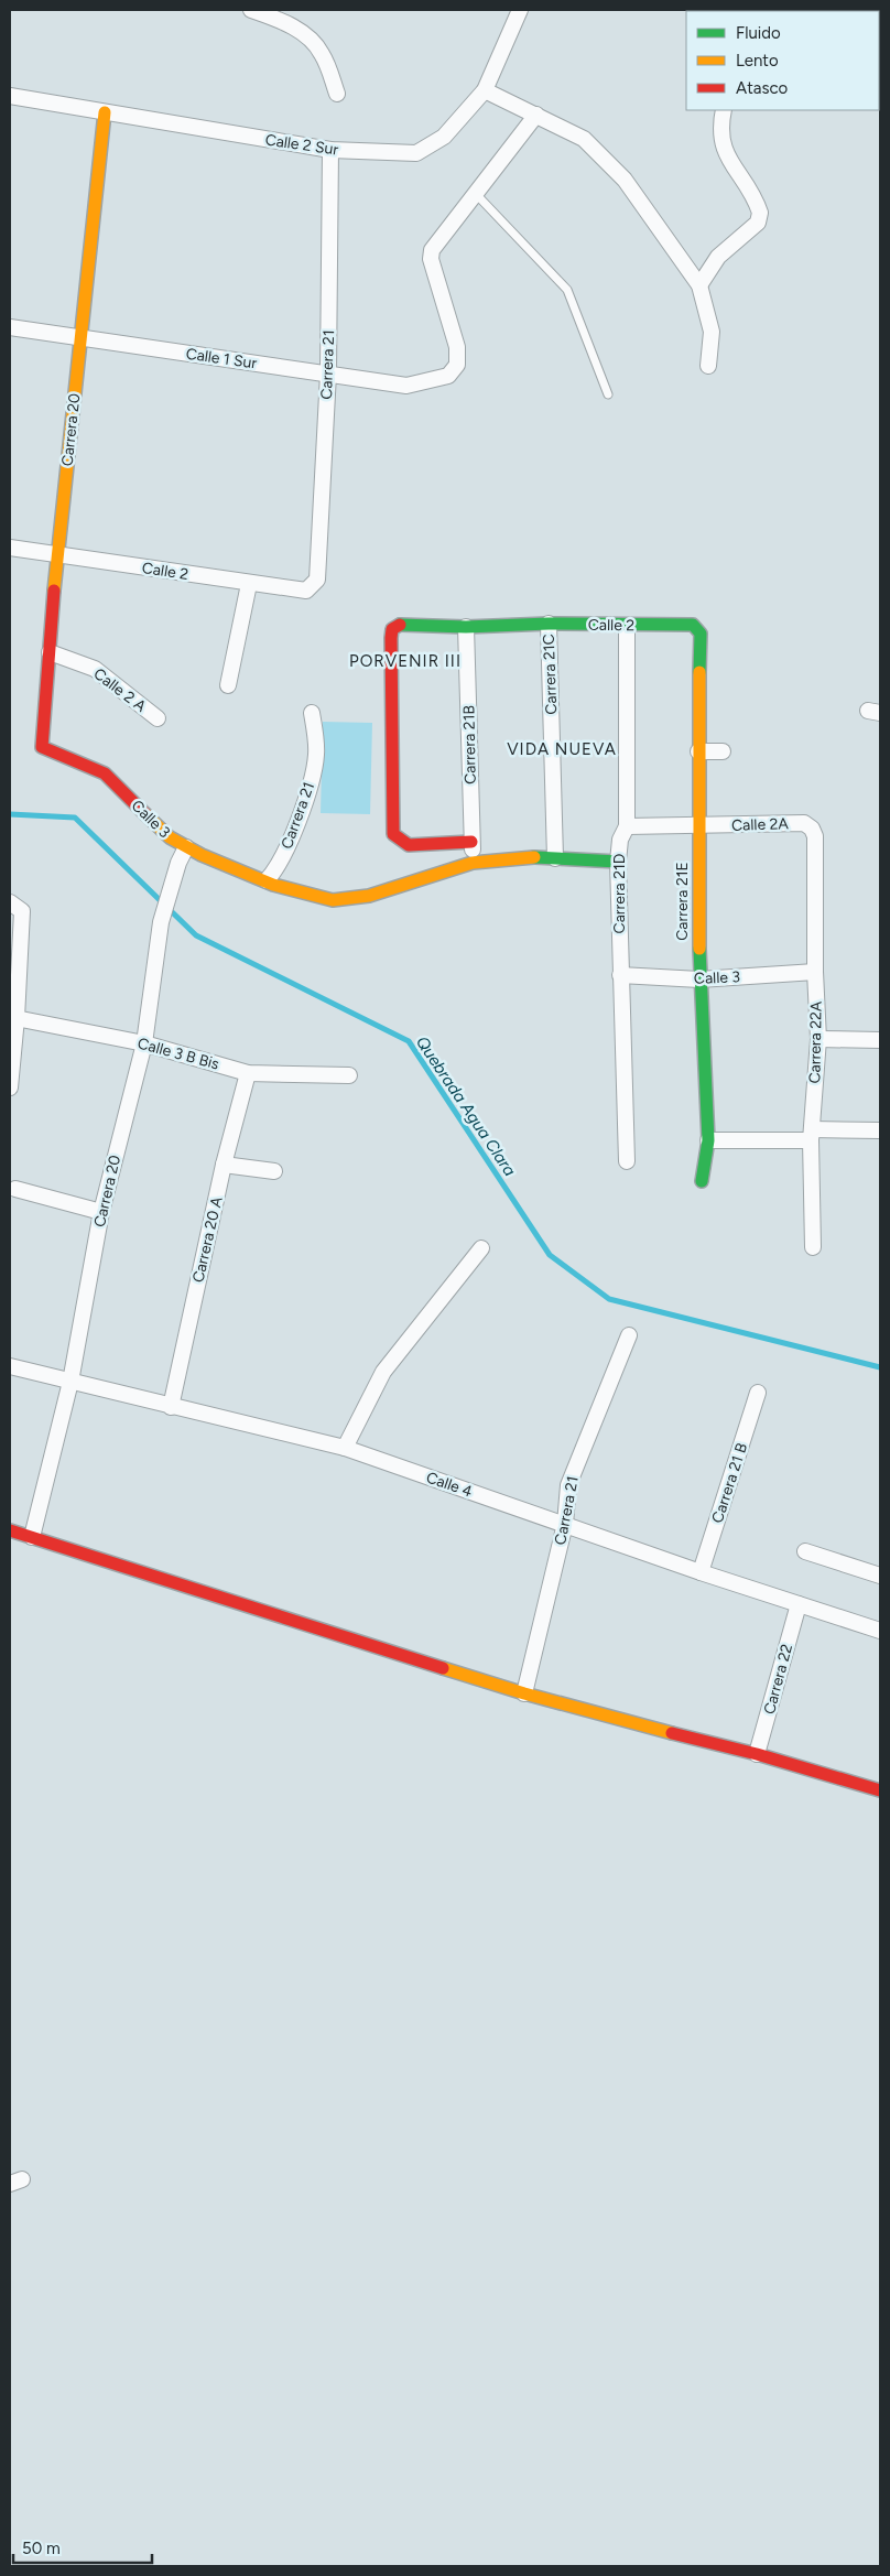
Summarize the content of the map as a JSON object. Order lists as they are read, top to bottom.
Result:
{
  "streets": {
    "street": [
      "Calle 2 Sur",
      "Calle 1 Sur",
      "Carrera 21",
      "Carrera 20",
      "Calle 2",
      "Carrera 21C",
      "Calle 2 A",
      "Carrera 21B",
      "Calle 3",
      "Calle 2A",
      "Carrera 21D",
      "Carrera 21E",
      "Carrera 22A",
      "Calle 3 B Bis",
      "Carrera 20 A",
      "Carrera 21 B",
      "Calle 4",
      "Carrera 22"
    ]
  },
  "crossings": [
    ["Calle 2 Sur", "Carrera 21"],
    ["Calle 2 Sur", "Carrera 20"],
    ["Calle 1 Sur", "Carrera 21"],
    ["Calle 1 Sur", "Carrera 20"],
    ["Carrera 21", "Calle 2"],
    ["Carrera 21", "Calle 3"],
    ["Carrera 21", "Calle 4"],
    ["Carrera 20", "Calle 2"],
    ["Carrera 20", "Calle 2 A"],
    ["Carrera 20", "Calle 3"],
    ["Carrera 20", "Calle 3 B Bis"],
    ["Carrera 20", "Calle 4"],
    ["Calle 2", "Carrera 21C"],
    ["Calle 2", "Carrera 21B"],
    ["Calle 2", "Carrera 21D"],
    ["Calle 2", "Carrera 21E"],
    ["Carrera 21C", "Calle 3"],
    ["Carrera 21B", "Calle 3"],
    ["Calle 3", "Carrera 21D"],
    ["Calle 3", "Carrera 21E"],
    ["Calle 3", "Carrera 22A"],
    ["Calle 2A", "Carrera 21E"],
    ["Calle 2A", "Carrera 22A"],
    ["Calle 3 B Bis", "Carrera 20 A"],
    ["Carrera 20 A", "Calle 4"],
    ["Carrera 21 B", "Calle 4"],
    ["Calle 4", "Carrera 22"]
  ],
  "districts": ["PORVENIR III", "VIDA NUEVA"],
  "water": ["Quebrada Agua Clara"],
  "legend": ["Fluido", "Lento", "Atasco"],
  "scale_bar": "50 m"
}
